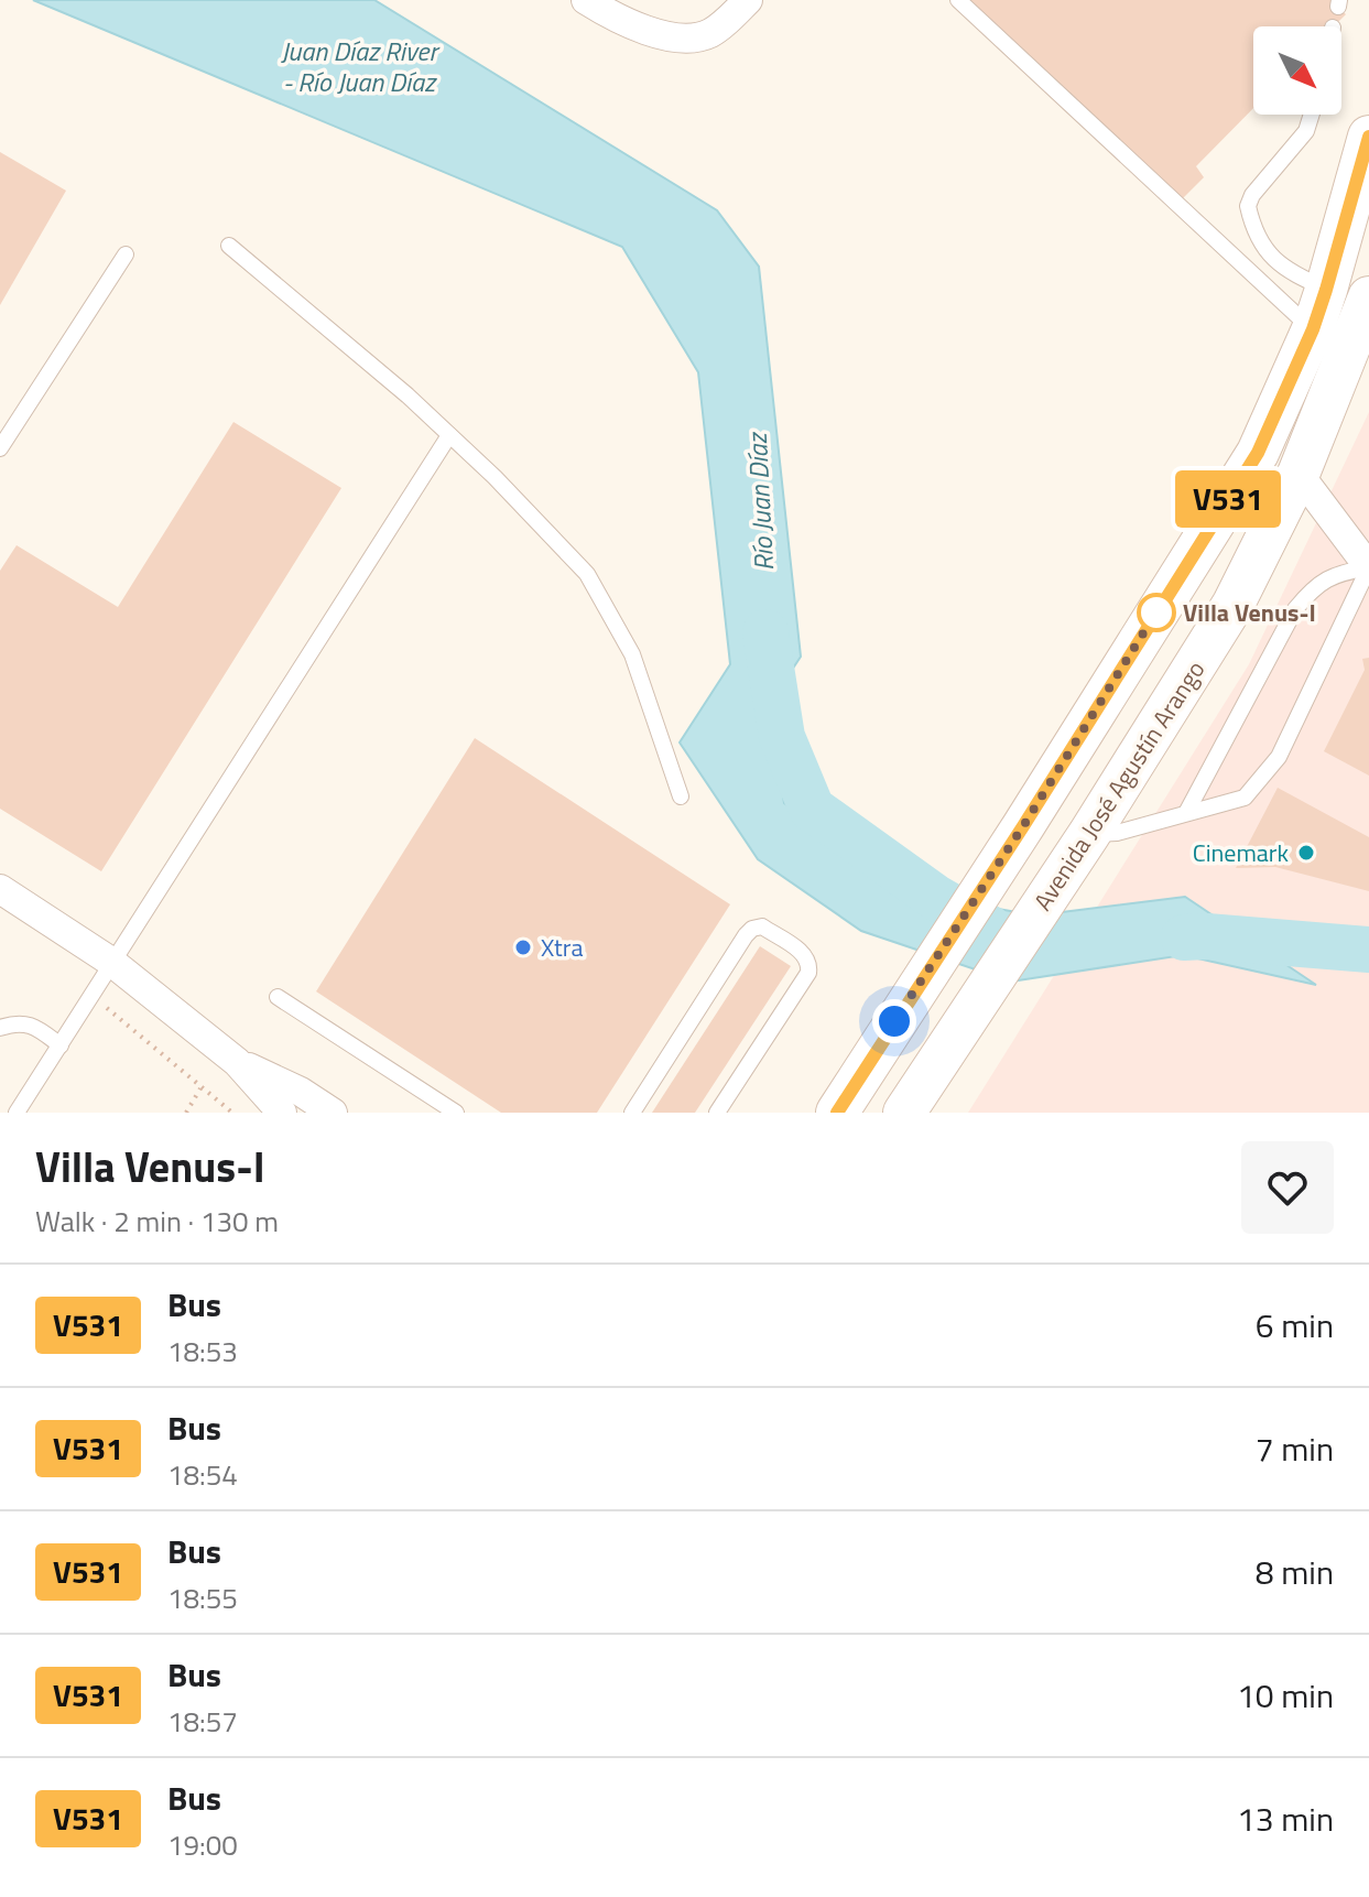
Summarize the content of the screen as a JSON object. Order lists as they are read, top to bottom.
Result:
{
  "streets": {
    "main road": ["Avenida José Agustín Arango"]
  },
  "water": ["Juan Díaz River - Río Juan Díaz", "Río Juan Díaz"],
  "places": ["Villa Venus-I", "Cinemark", "Xtra"],
  "lines": ["bus line V531"],
  "north": "bottom right",
  "page": {
    "on_map": "V531",
    "heading": ["Villa Venus-I", "Walk · 2 min · 130 m"],
    "list": [
      {
        "mark": "V531",
        "name": "Bus",
        "note": "18:53",
        "value": "6 min"
      },
      {
        "mark": "V531",
        "name": "Bus",
        "note": "18:54",
        "value": "7 min"
      },
      {
        "mark": "V531",
        "name": "Bus",
        "note": "18:55",
        "value": "8 min"
      },
      {
        "mark": "V531",
        "name": "Bus",
        "note": "18:57",
        "value": "10 min"
      },
      {
        "mark": "V531",
        "name": "Bus",
        "note": "19:00",
        "value": "13 min"
      }
    ]
  }
}
